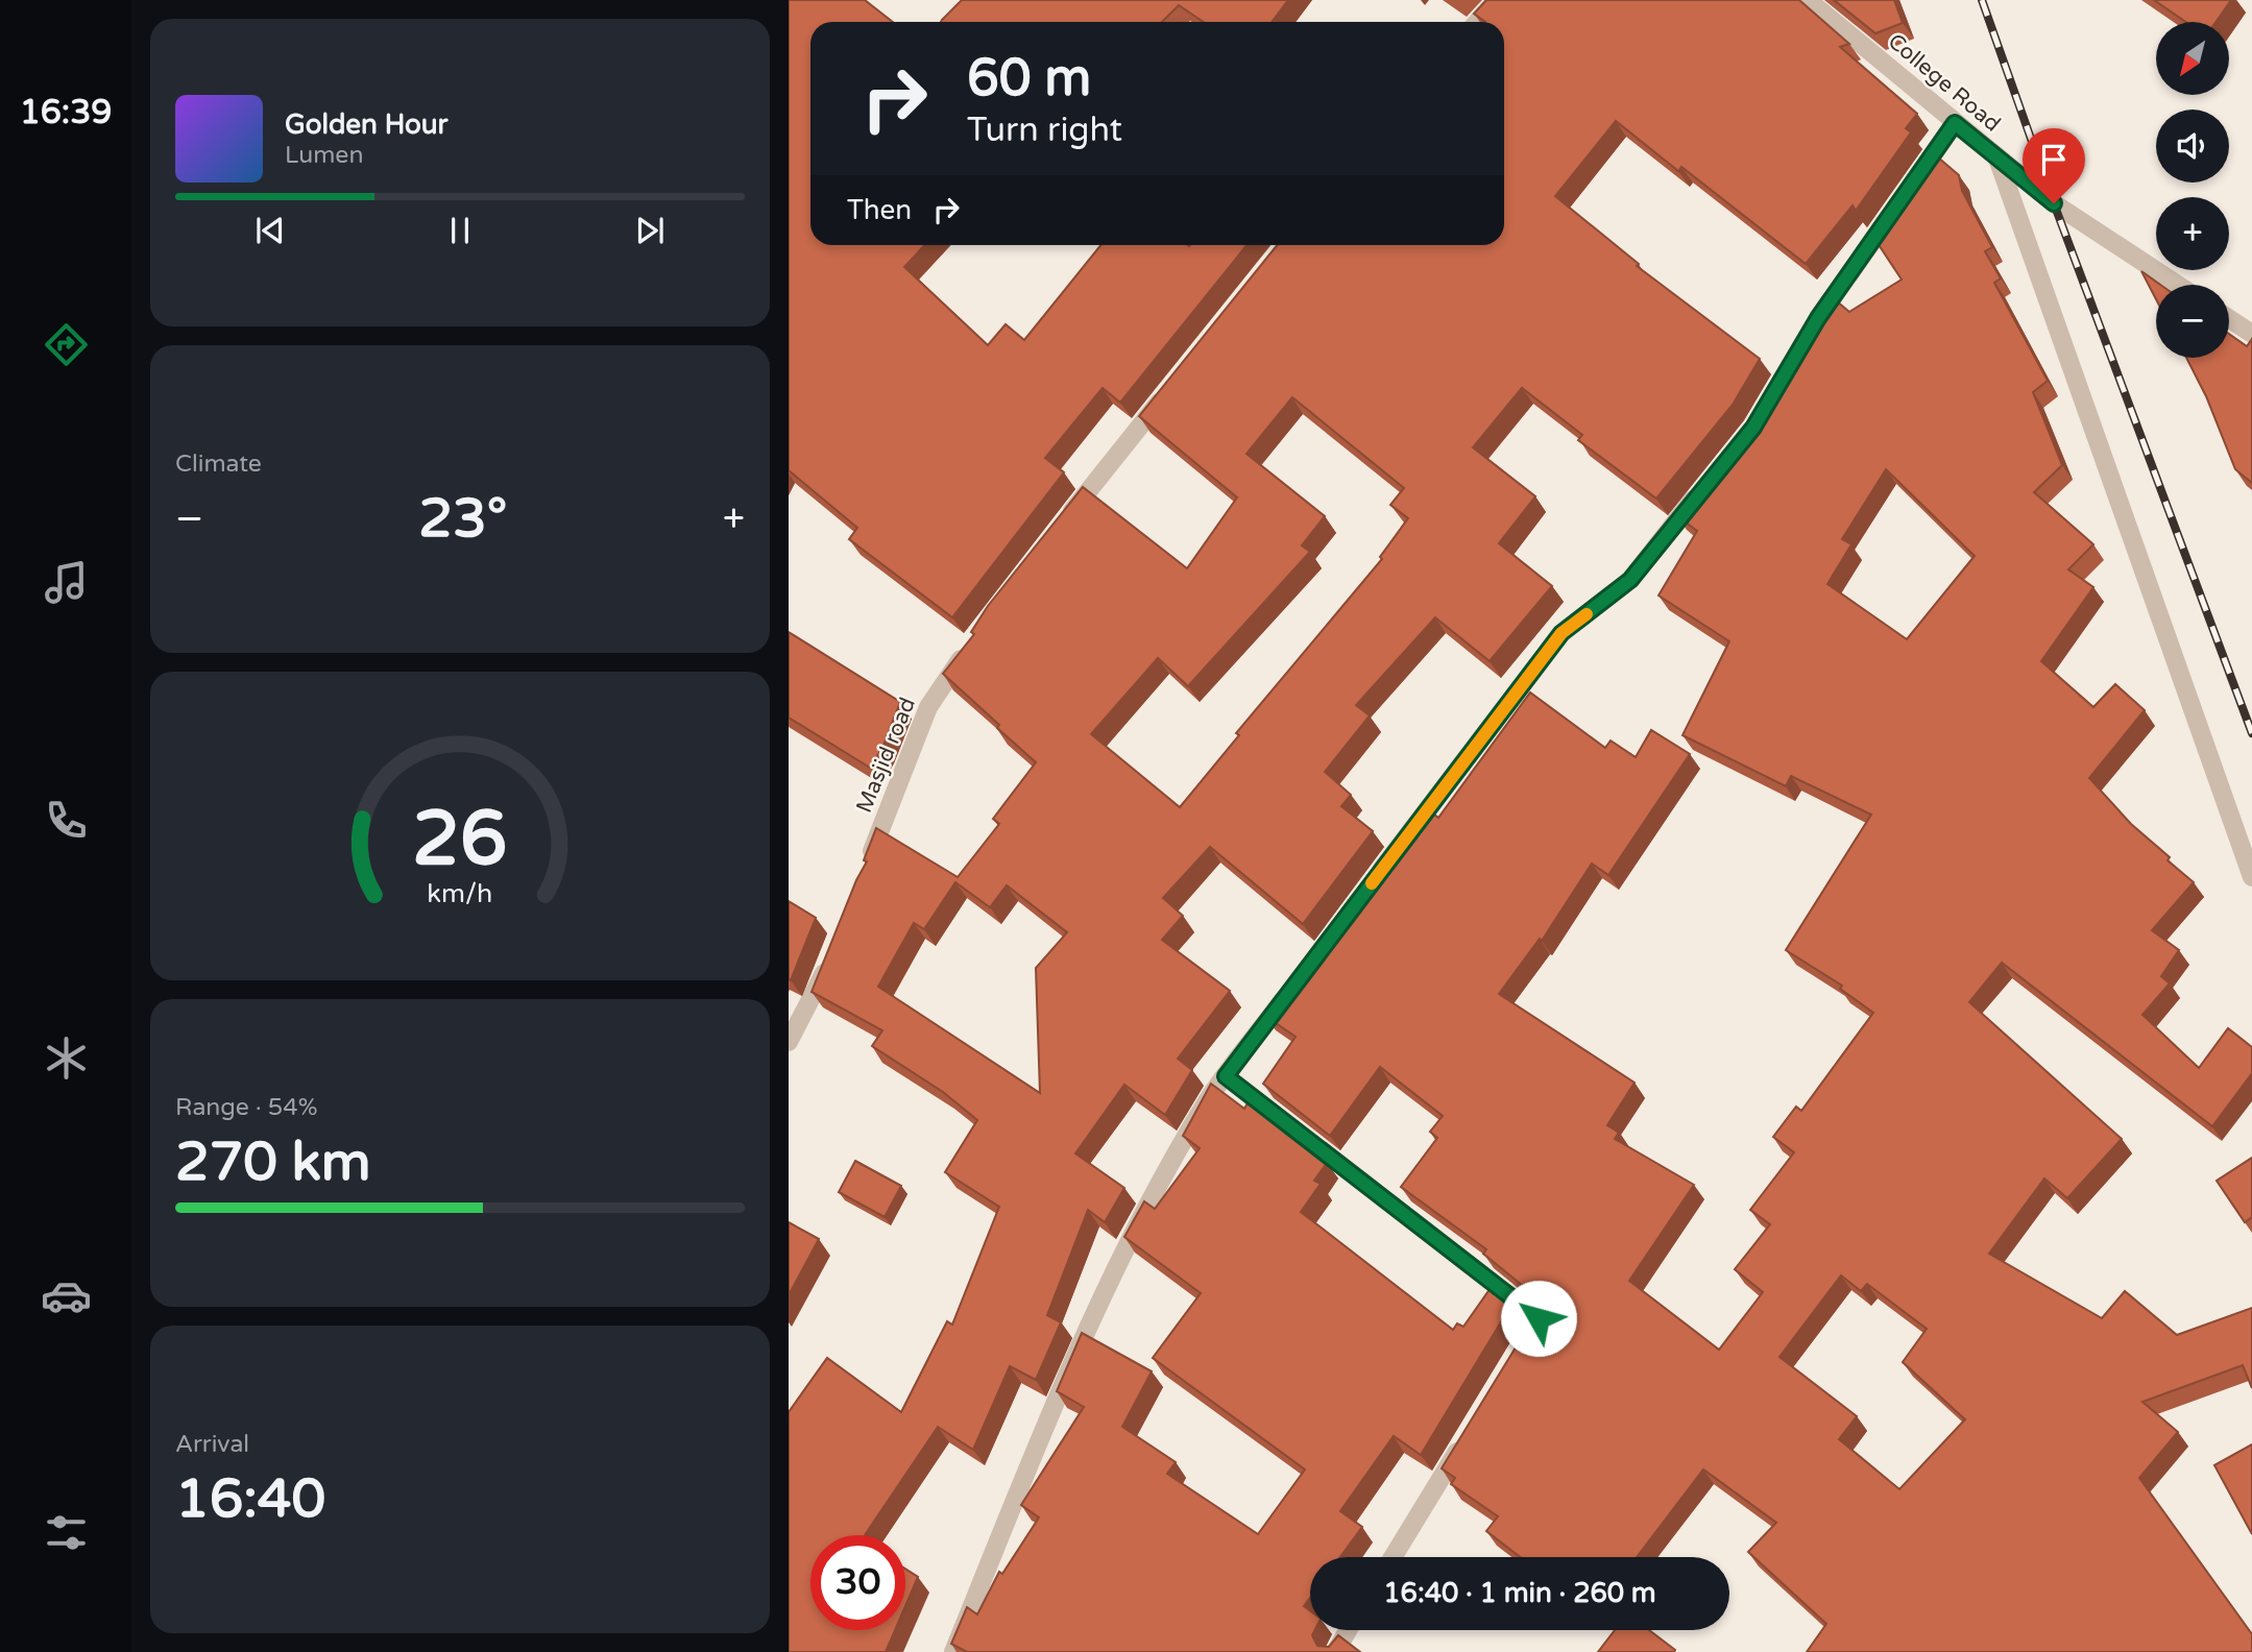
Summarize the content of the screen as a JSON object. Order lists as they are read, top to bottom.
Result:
{
  "streets": {
    "street": ["College Road", "Masjid road"]
  },
  "north": "bottom left",
  "page": {
    "tabs": "16:39",
    "map_buttons": ["+", "−"],
    "turn": ["60 m", "Turn right"],
    "song": ["Golden Hour", "Lumen"],
    "then": "Then",
    "tile": [
      "Climate",
      ["Range · 54%", "270 km"],
      ["Arrival", "16:40"]
    ],
    "heat": ["−", "23°", "+"],
    "limit": "30",
    "trip": "16:40 · 1 min · 260 m",
    "gauge": ["26", "km/h"]
  }
}
